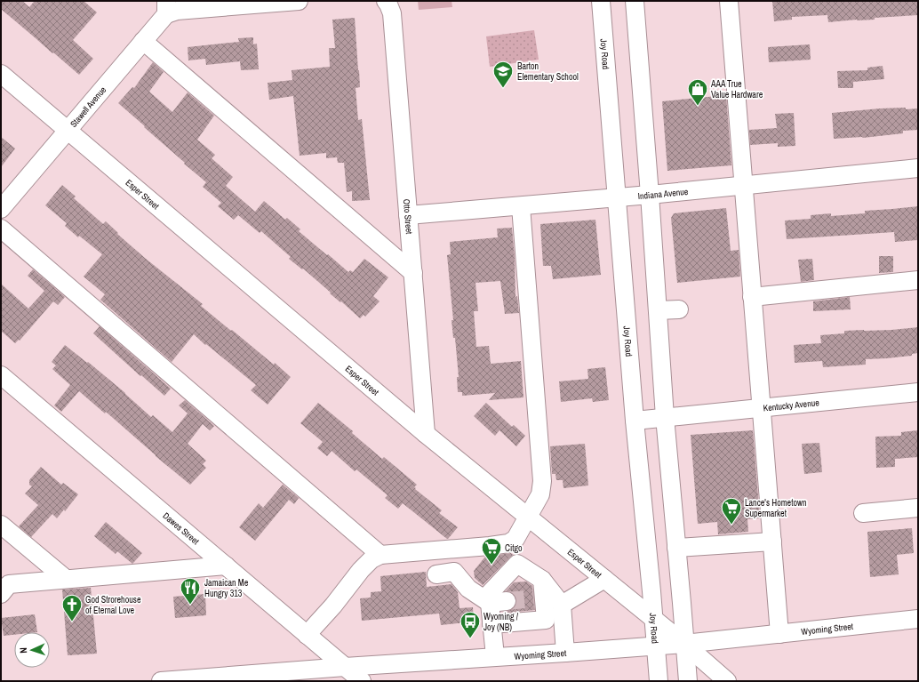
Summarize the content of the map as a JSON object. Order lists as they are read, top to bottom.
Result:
{
  "streets": {
    "street": [
      "Joy Road",
      "Stawell Avenue",
      "Indiana Avenue",
      "Esper Street",
      "Otto Street",
      "Kentucky Avenue",
      "Dawes Street",
      "Wyoming Street"
    ]
  },
  "crossings": [
    ["Joy Road", "Indiana Avenue"],
    ["Joy Road", "Esper Street"],
    ["Joy Road", "Kentucky Avenue"],
    ["Joy Road", "Wyoming Street"],
    ["Stawell Avenue", "Esper Street"],
    ["Indiana Avenue", "Otto Street"],
    ["Esper Street", "Otto Street"],
    ["Esper Street", "Wyoming Street"],
    ["Dawes Street", "Wyoming Street"]
  ],
  "places": {
    "school or university": ["Barton Elementary School"],
    "shop": ["AAA True Value Hardware"],
    "supermarket": ["Lance's Hometown Supermarket", "Citgo"],
    "restaurant": ["Jamaican Me Hungry 313"],
    "church": ["God Strorehouse of Eternal Love"],
    "bus stop": ["Wyoming / Joy (NB)"]
  },
  "north": "left"
}
